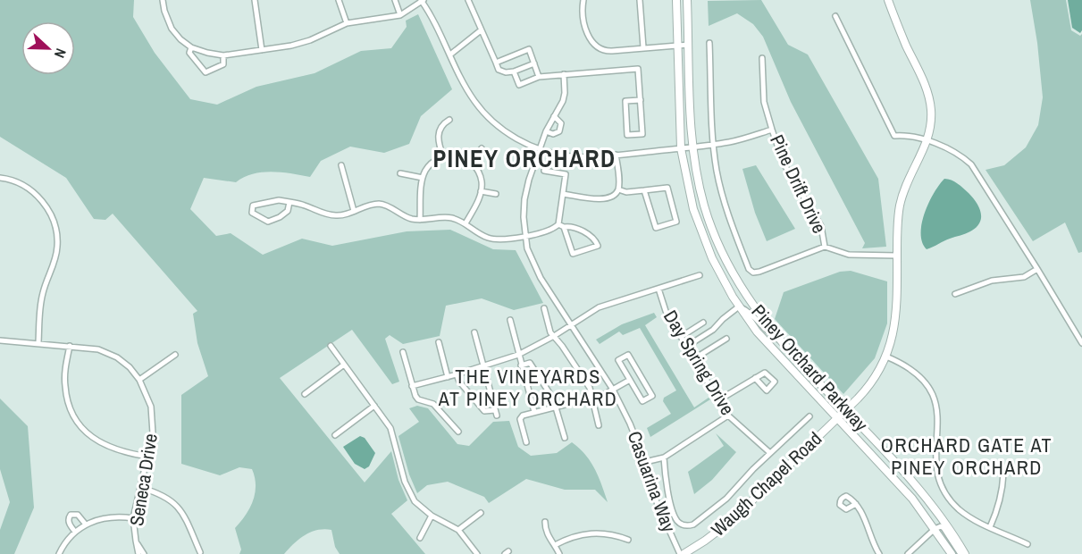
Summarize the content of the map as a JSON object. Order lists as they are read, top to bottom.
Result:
{
  "streets": {
    "street": [
      "Pine Drift Drive",
      "Day Spring Drive",
      "Piney Orchard Parkway",
      "Seneca Drive",
      "Casuarina Way",
      "Waugh Chapel Road"
    ]
  },
  "crossings": [
    ["Piney Orchard Parkway", "Waugh Chapel Road"],
    ["Casuarina Way", "Waugh Chapel Road"]
  ],
  "districts": ["PINEY ORCHARD", "THE VINEYARDS AT PINEY ORCHARD", "ORCHARD GATE AT PINEY ORCHARD"],
  "north": "right"
}
